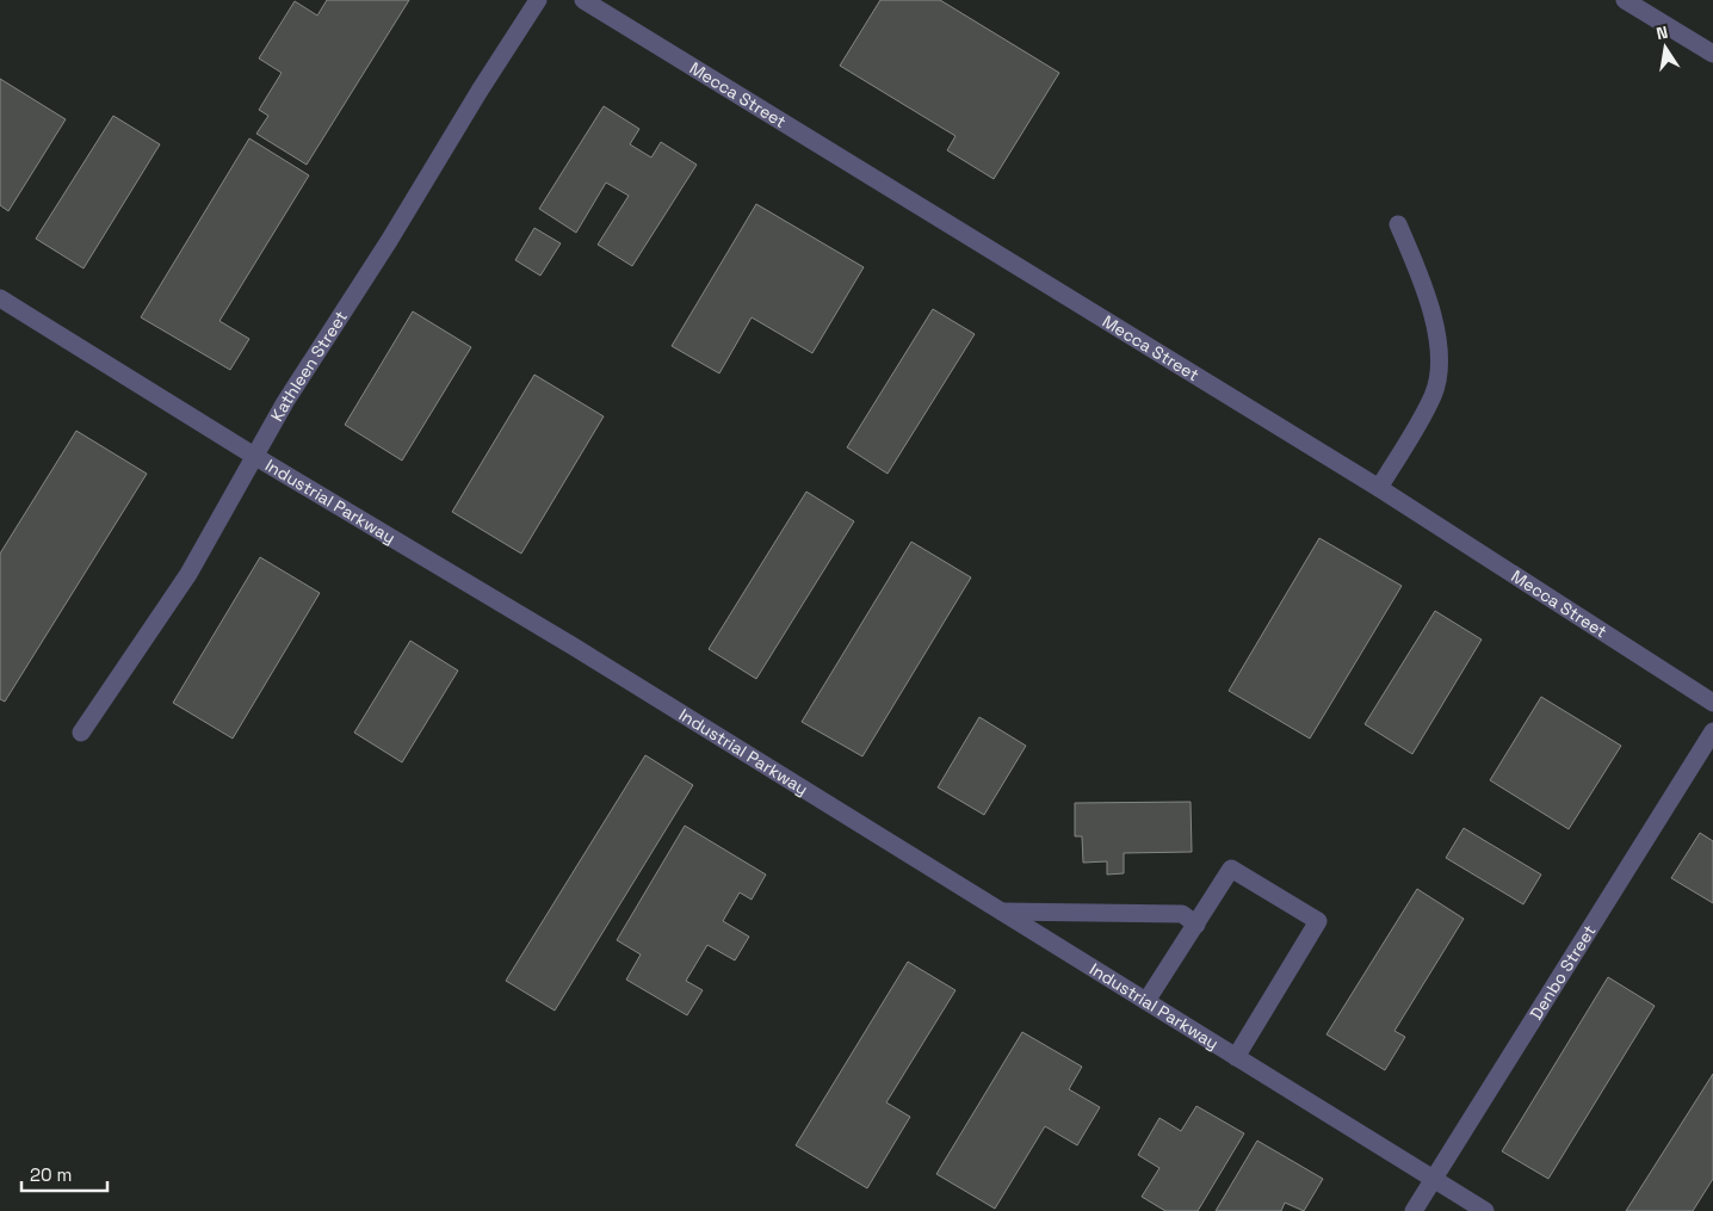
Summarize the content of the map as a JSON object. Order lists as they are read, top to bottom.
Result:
{
  "streets": {
    "street": [
      "Mecca Street",
      "Kathleen Street",
      "Industrial Parkway",
      "Denbo Street"
    ]
  },
  "crossings": [
    ["Kathleen Street", "Industrial Parkway"],
    ["Industrial Parkway", "Denbo Street"]
  ],
  "scale_bar": "20 m",
  "north": "top"
}
